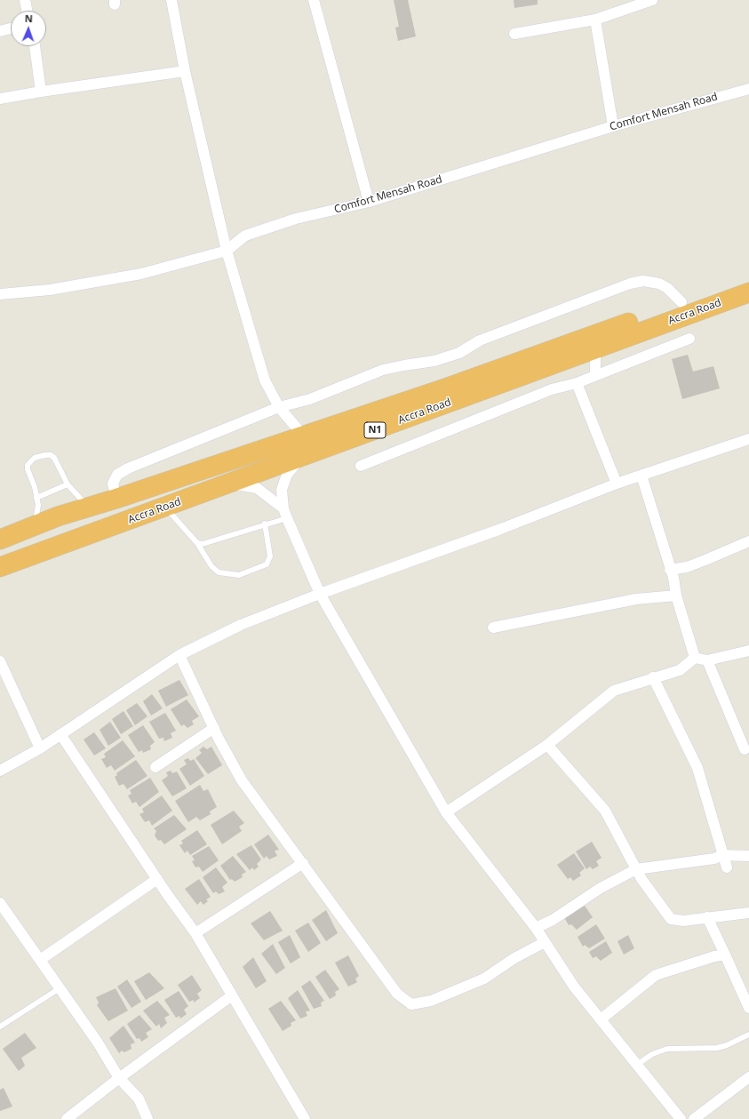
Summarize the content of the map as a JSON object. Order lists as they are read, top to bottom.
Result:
{
  "streets": {
    "highway": ["Accra Road", "N1"],
    "street": ["Comfort Mensah Road"]
  },
  "north": "top"
}
